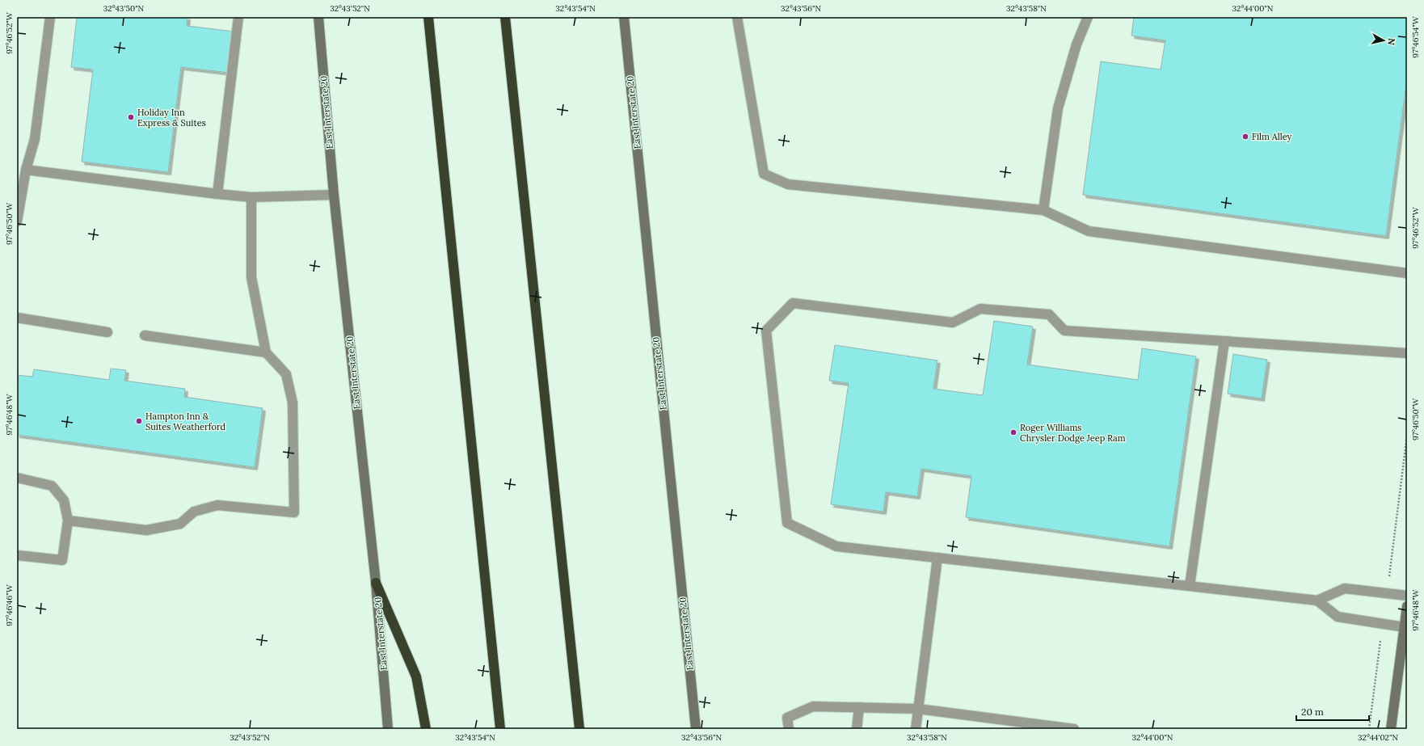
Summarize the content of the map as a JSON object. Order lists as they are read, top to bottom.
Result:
{
  "streets": {
    "main road": ["East Interstate 20"]
  },
  "places": [
    "Holiday Inn Express & Suites",
    "Film Alley",
    "Hampton Inn & Suites Weatherford",
    "Roger Williams Chrysler Dodge Jeep Ram"
  ],
  "scale_bar": "20 m",
  "north": "right",
  "coordinates": [
    "32°43'50\"N",
    "32°43'52\"N",
    "32°43'54\"N",
    "32°43'56\"N",
    "32°43'58\"N",
    "32°44'00\"N",
    "97°46'52\"W",
    "97°46'54\"W",
    "97°46'50\"W",
    "97°46'48\"W",
    "97°46'46\"W",
    "32°44'02\"N"
  ]
}
